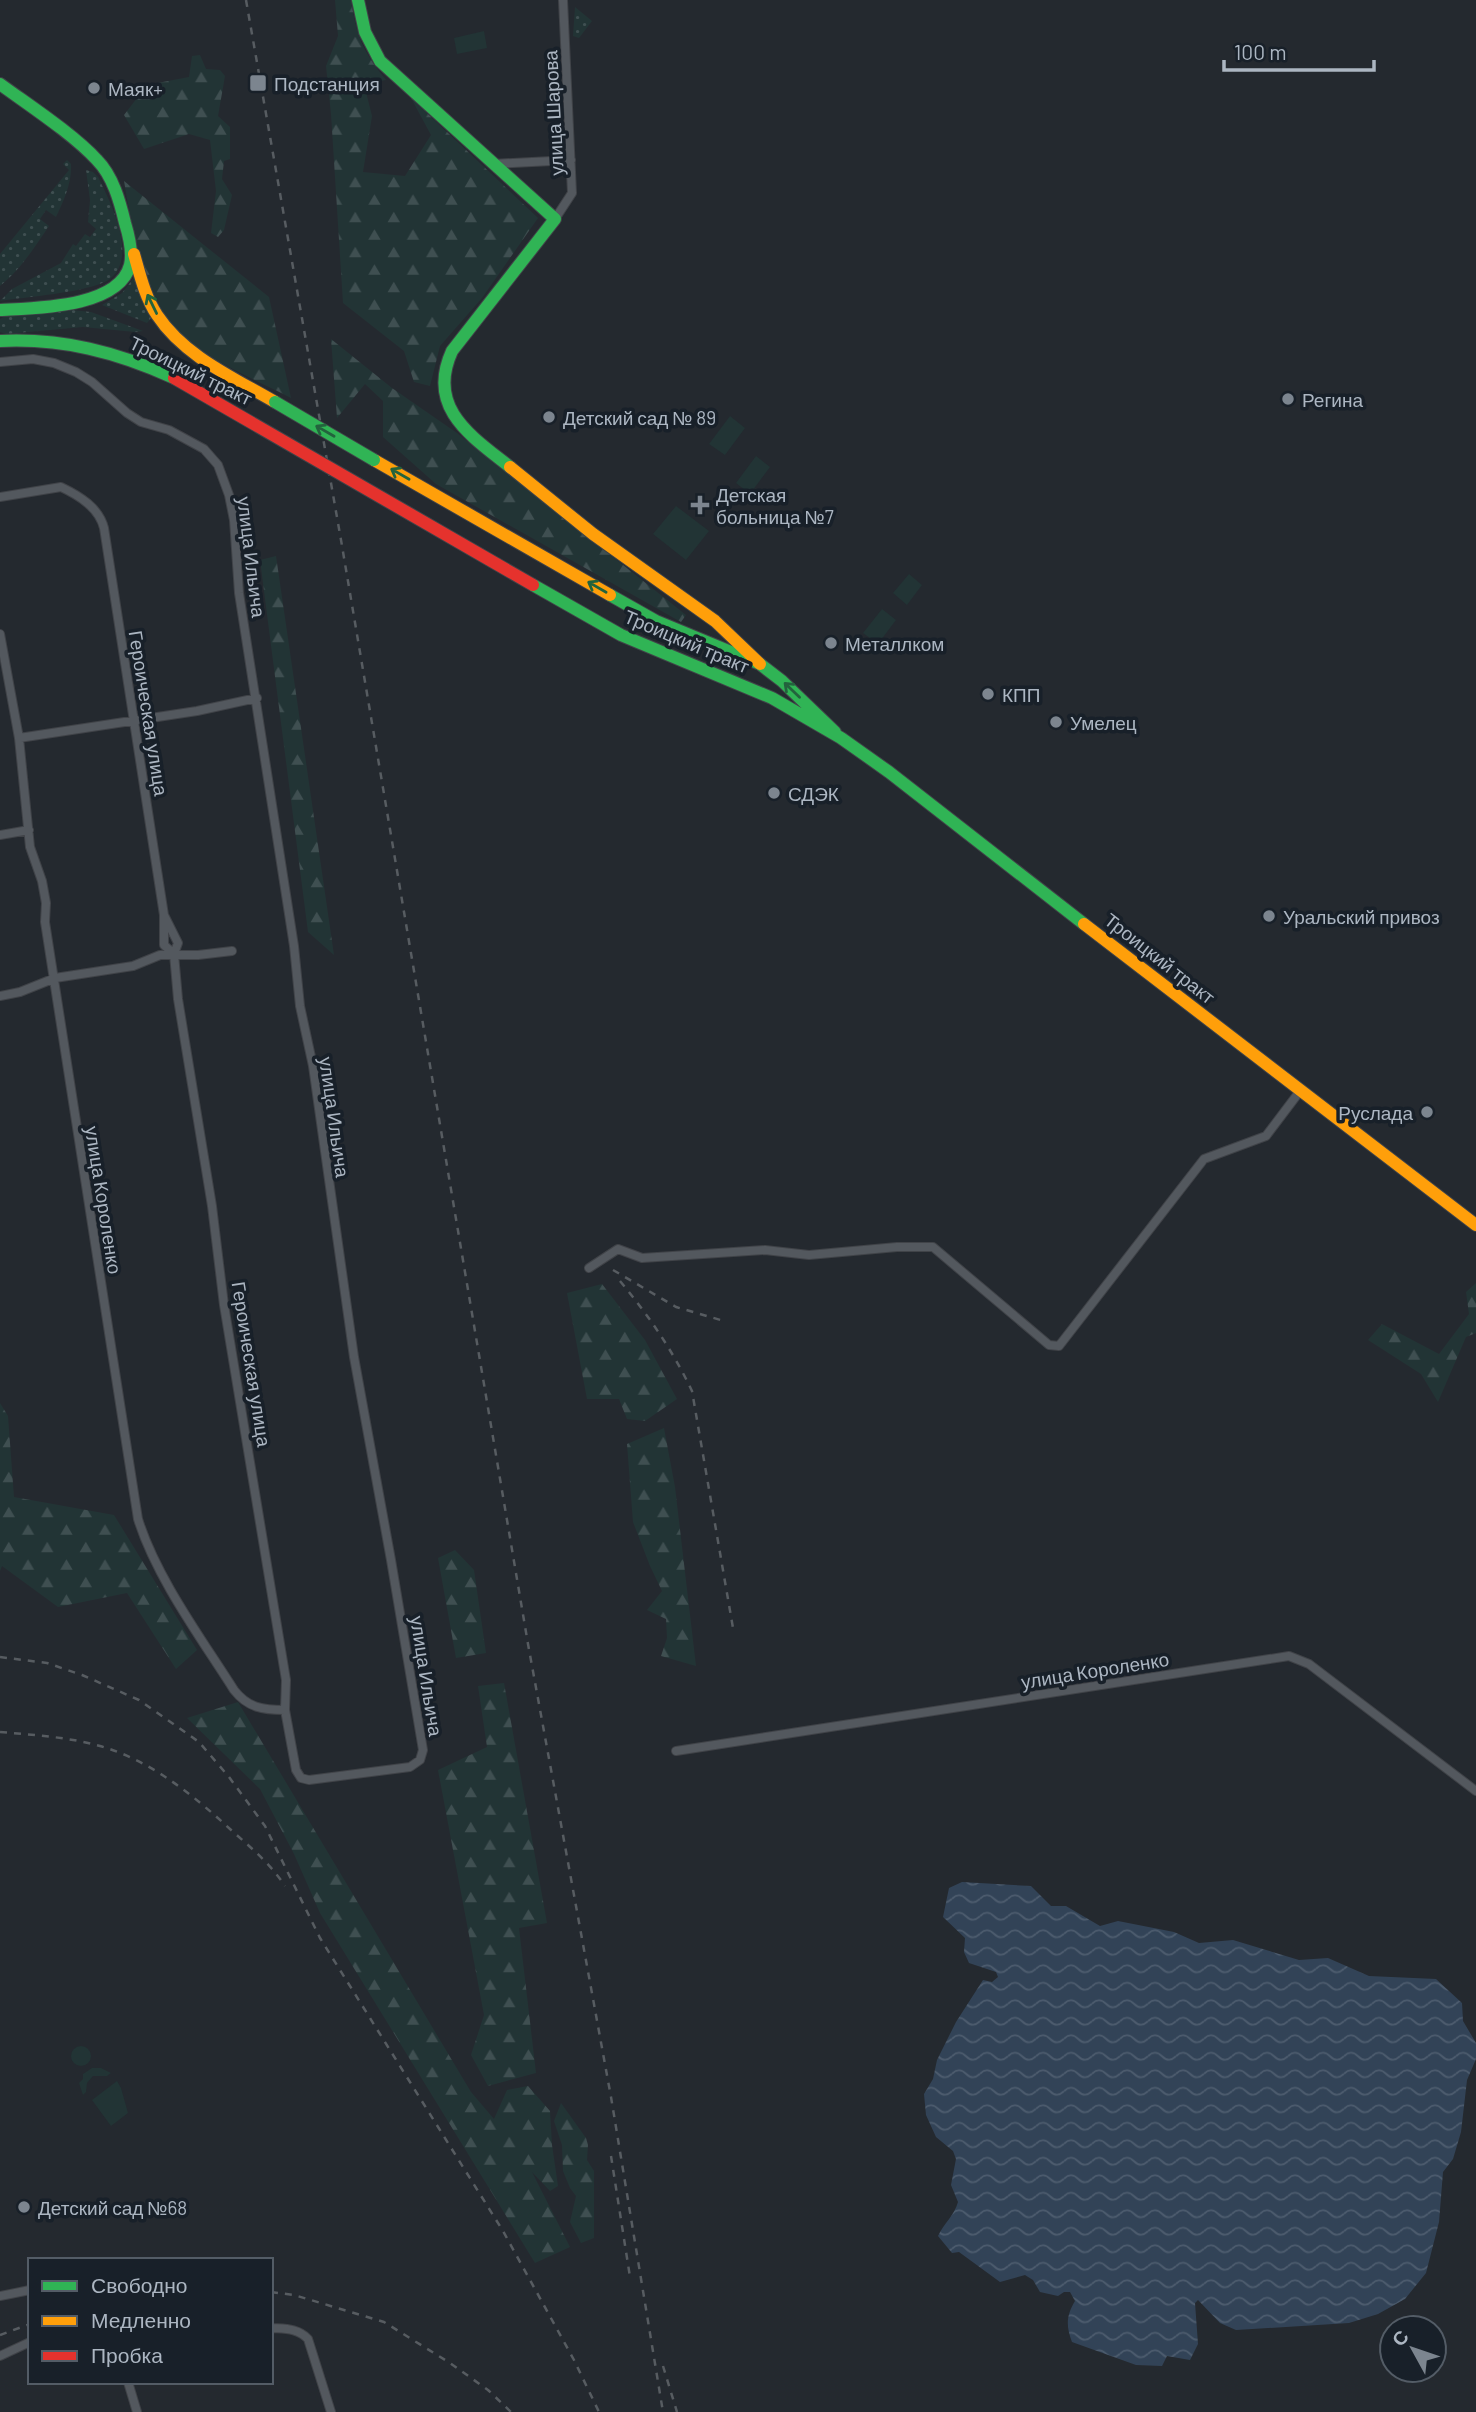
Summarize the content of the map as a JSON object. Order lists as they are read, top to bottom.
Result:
{
  "streets": {
    "main road": ["Троицкий тракт"],
    "street": [
      "улица Шарова",
      "улица Ильича",
      "Героическая улица",
      "улица Короленко"
    ]
  },
  "crossings": [
    ["улица Ильича", "Героическая улица"],
    ["Героическая улица", "улица Короленко"]
  ],
  "places": {
    "transit": ["Подстанция"],
    "other": [
      "Маяк+",
      "Регина",
      "Детский сад № 89",
      "Металлком",
      "КПП",
      "Умелец",
      "СДЭК",
      "Уральский привоз",
      "Руслада",
      "Детский сад №68"
    ],
    "health": ["Детская больница №7"]
  },
  "legend": ["Свободно", "Медленно", "Пробка"],
  "scale_bar": "100 m",
  "north": "top left"
}
